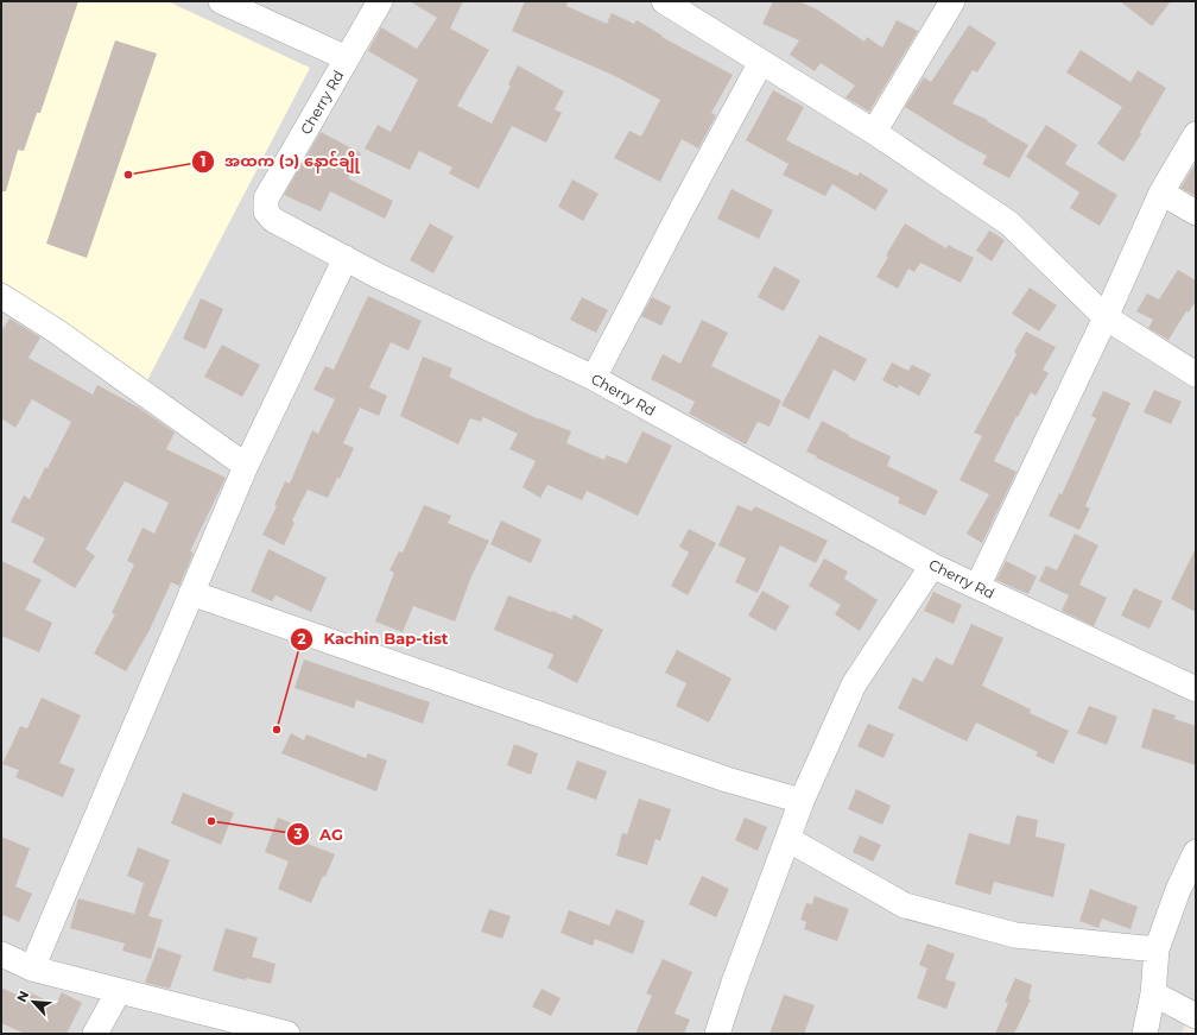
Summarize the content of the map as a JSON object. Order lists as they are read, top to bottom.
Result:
{
  "streets": {
    "street": ["Cherry Rd"]
  },
  "places": ["အထက (၁) နောင်ချို", "Kachin Bap-tist", "AG"],
  "north": "top left"
}
